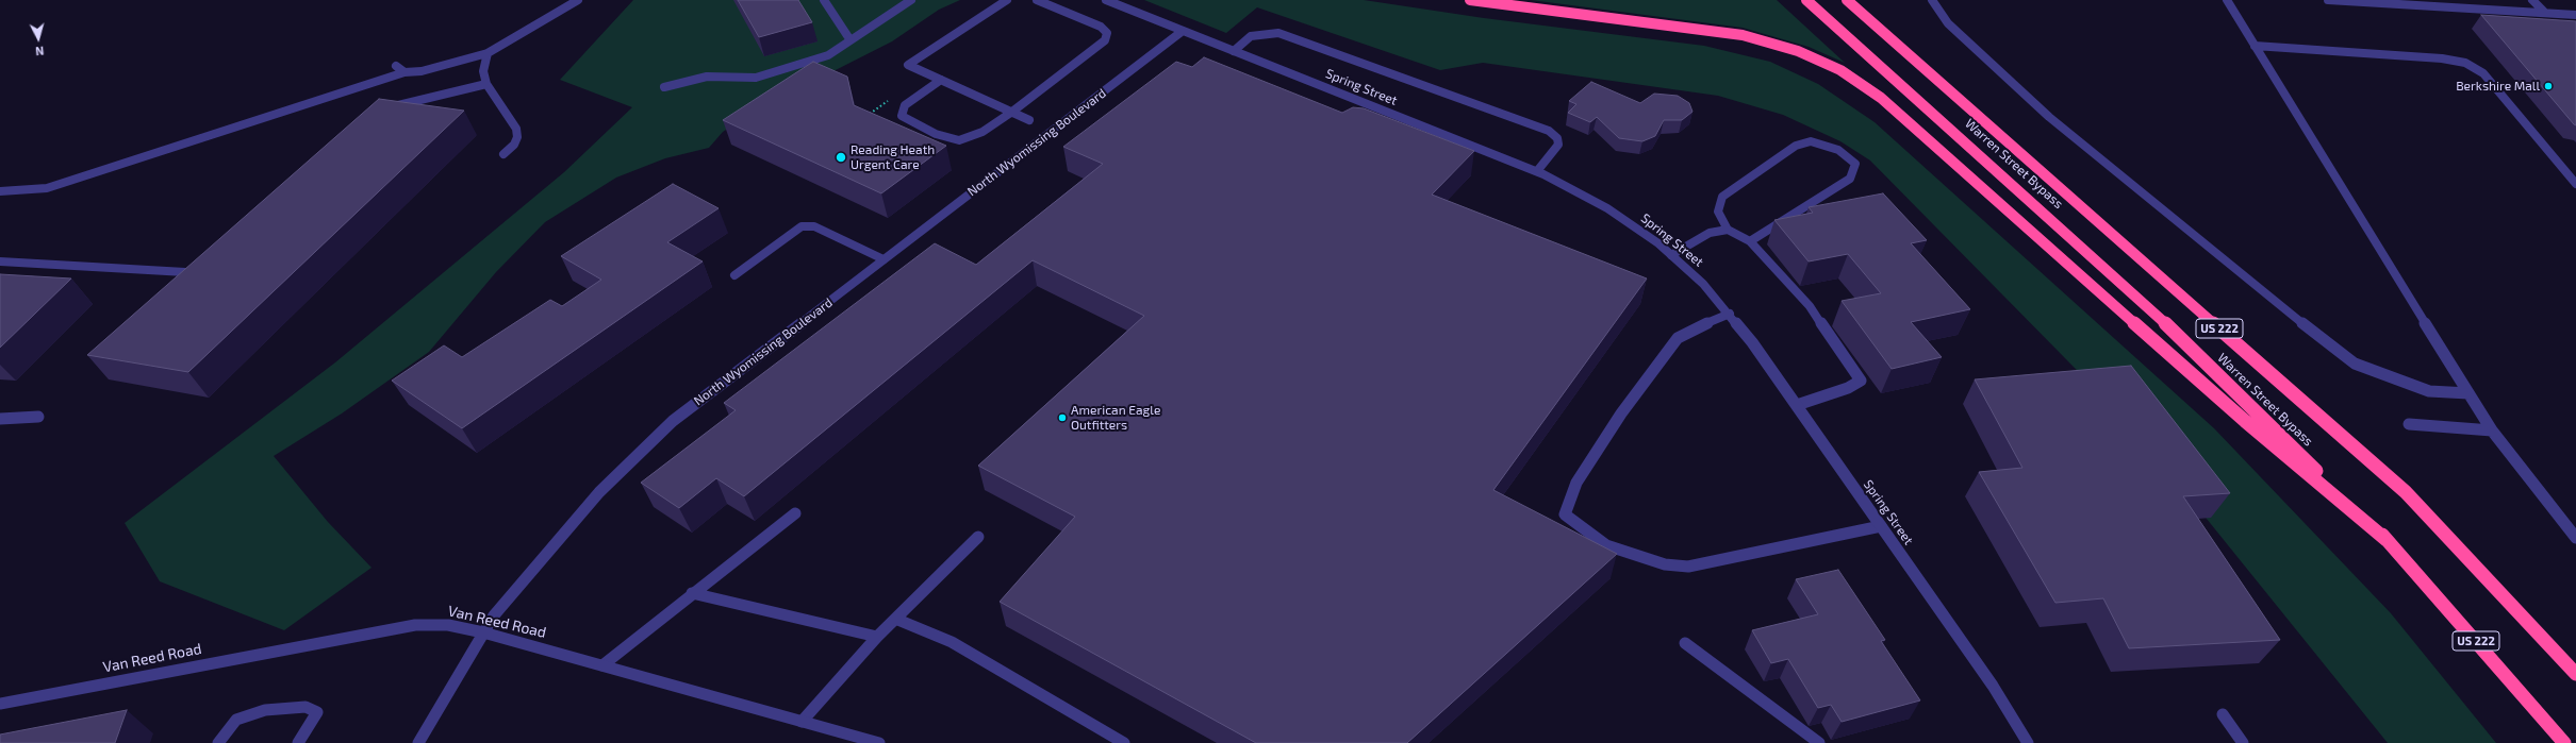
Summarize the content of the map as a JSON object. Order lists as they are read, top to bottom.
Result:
{
  "streets": {
    "highway": ["Warren Street Bypass", "US 222"],
    "street": ["Spring Street", "North Wyomissing Boulevard", "Van Reed Road"]
  },
  "crossings": [
    ["Spring Street", "North Wyomissing Boulevard"],
    ["North Wyomissing Boulevard", "Van Reed Road"]
  ],
  "places": ["Berkshire Mall", "Reading Heath Urgent Care", "American Eagle Outfitters"],
  "north": "bottom"
}
